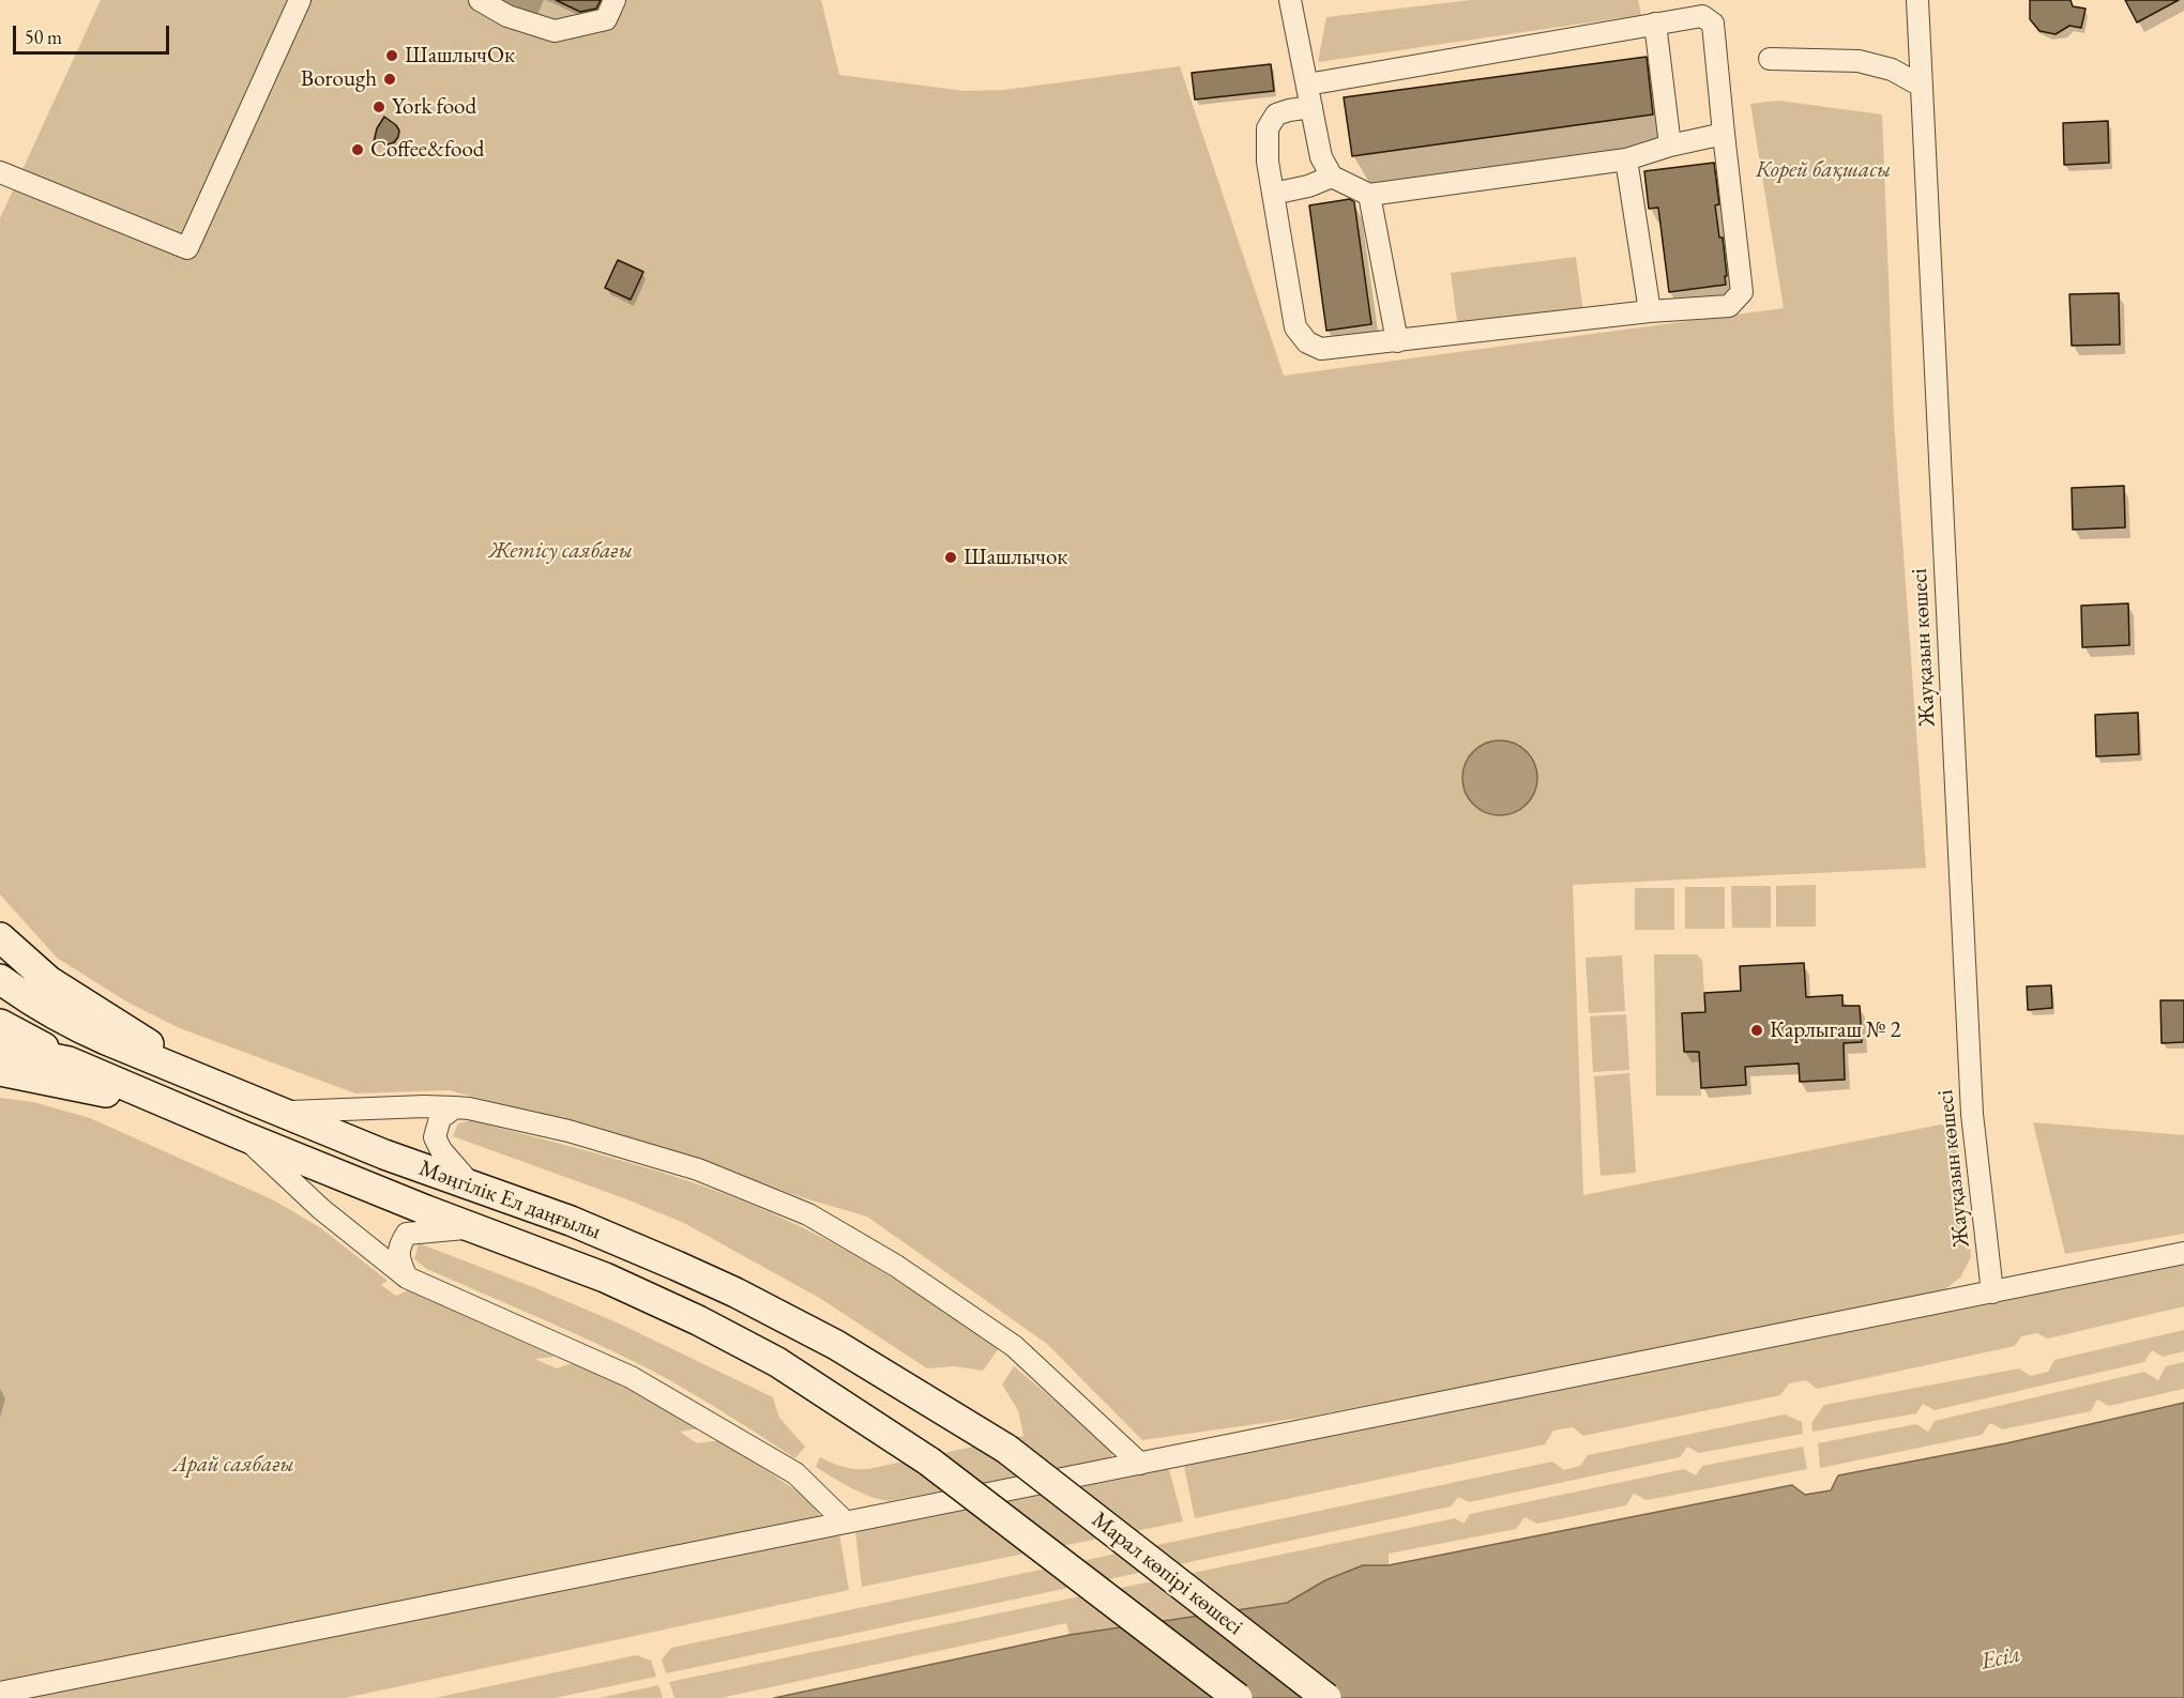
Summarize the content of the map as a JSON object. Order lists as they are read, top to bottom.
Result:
{
  "streets": {
    "main road": ["Мәңгілік Ел даңғылы", "Марал көпірі көшесі"],
    "street": ["Жауқазын көшесі"]
  },
  "crossings": [
    ["Мәңгілік Ел даңғылы", "Марал көпірі көшесі"]
  ],
  "water": ["Есіл"],
  "parks": ["Корей бақшасы", "Жетісу саябағы", "Арай саябағы"],
  "places": [
    "ШашлычОк",
    "Borough",
    "York food",
    "Coffee&food",
    "Шашлычок",
    "Карлыгаш № 2"
  ],
  "scale_bar": "50 m"
}
